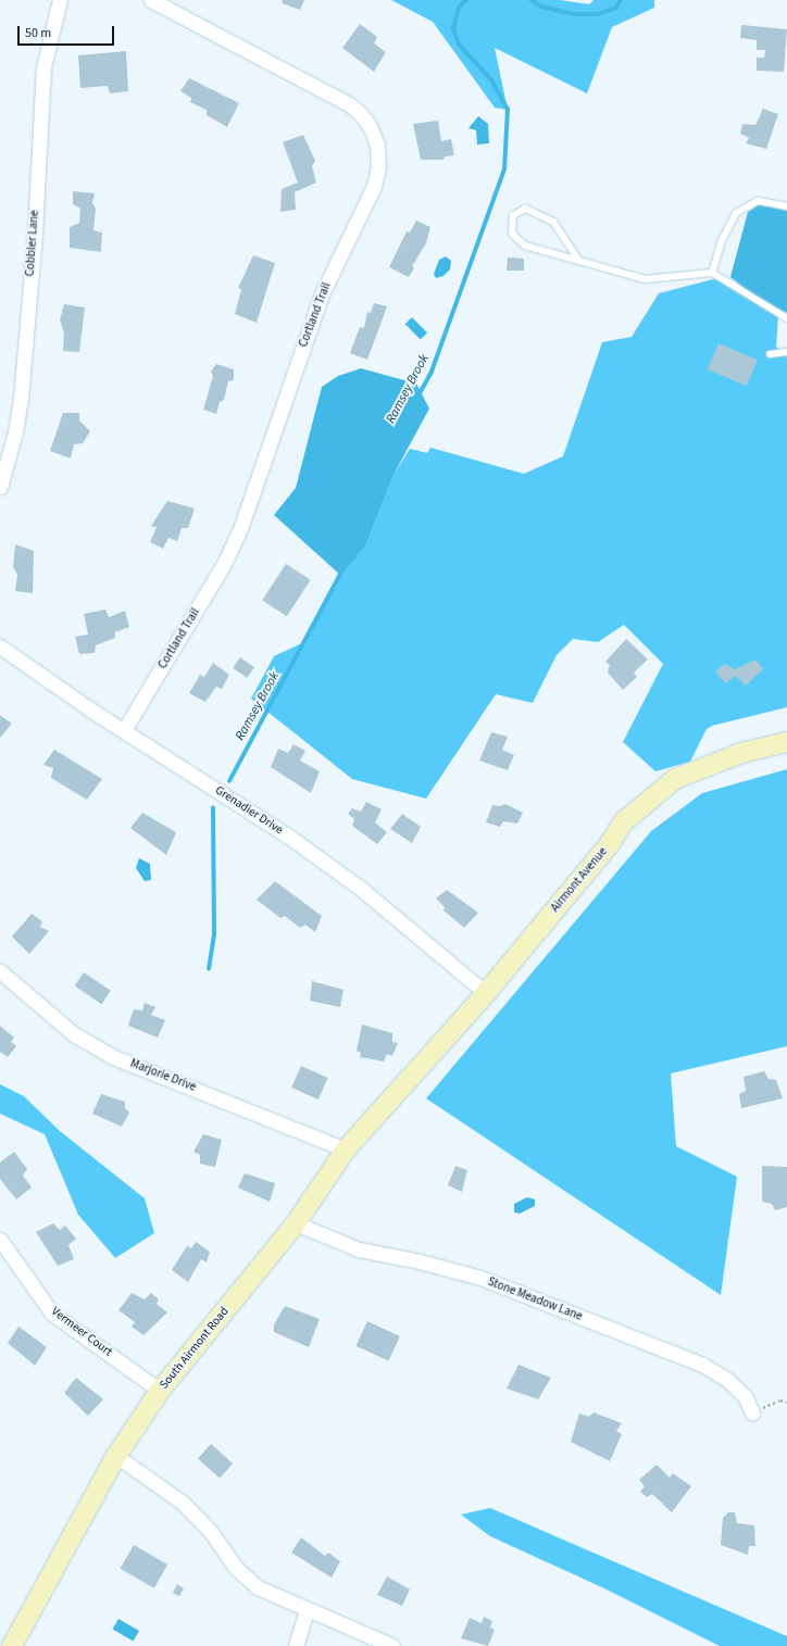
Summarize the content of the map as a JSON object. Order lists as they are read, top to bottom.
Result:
{
  "streets": {
    "street": [
      "Cobbler Lane",
      "Cortland Trail",
      "Grenadier Drive",
      "Airmont Avenue",
      "Marjorie Drive",
      "Stone Meadow Lane",
      "Vermeer Court",
      "South Airmont Road"
    ]
  },
  "crossings": [
    ["Cortland Trail", "Grenadier Drive"],
    ["Grenadier Drive", "Airmont Avenue"],
    ["Airmont Avenue", "South Airmont Road"],
    ["Marjorie Drive", "South Airmont Road"],
    ["Stone Meadow Lane", "South Airmont Road"],
    ["Vermeer Court", "South Airmont Road"]
  ],
  "water": ["Ramsey Brook"],
  "scale_bar": "50 m"
}
